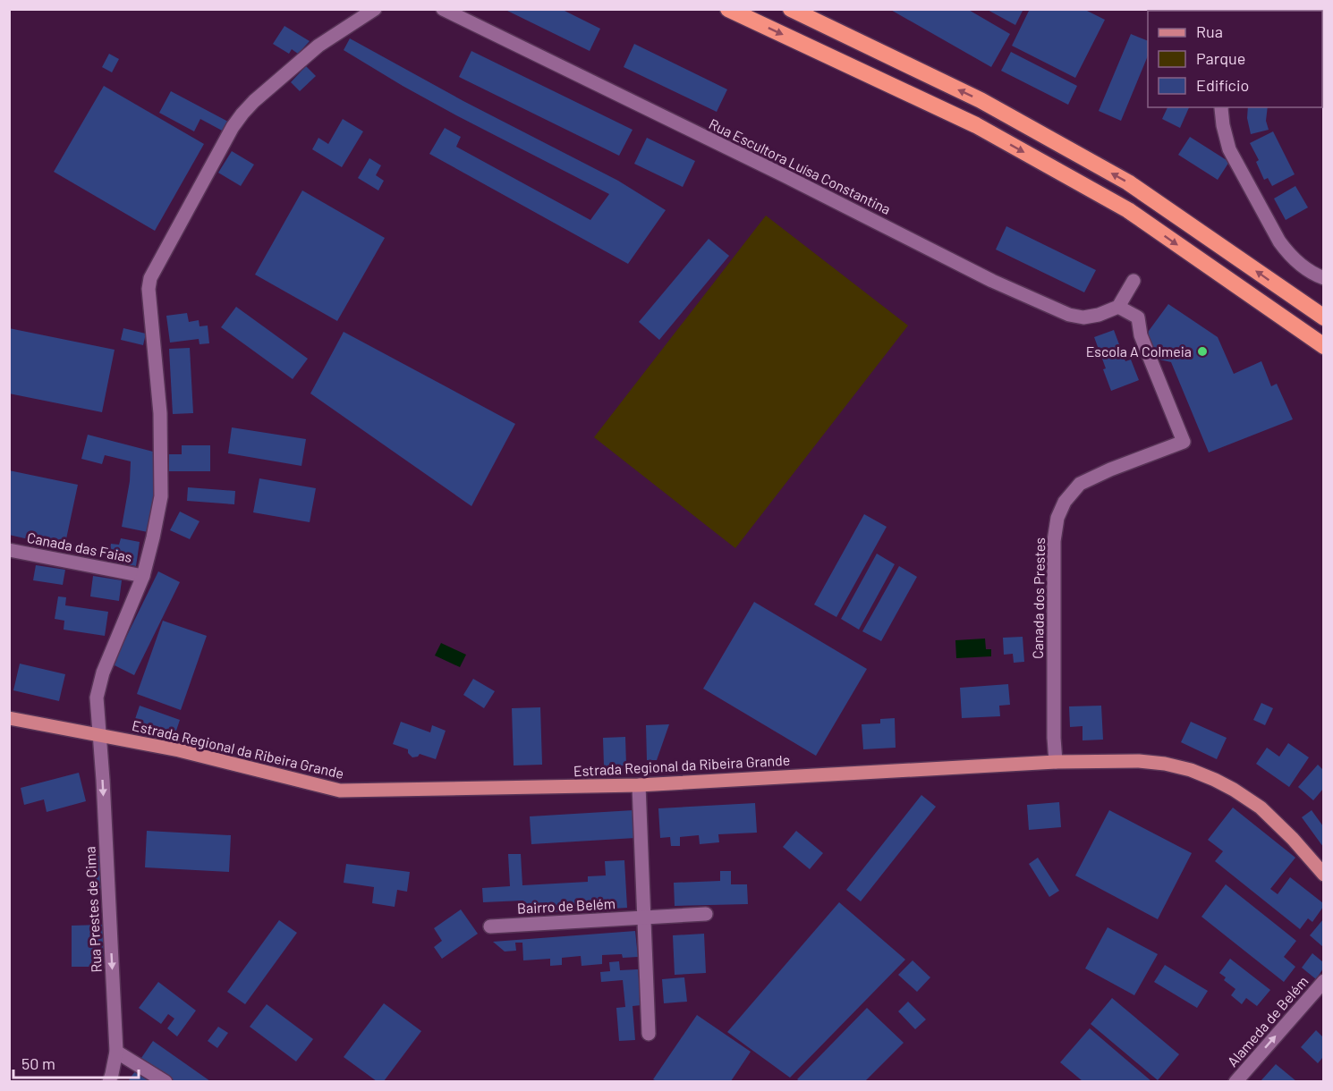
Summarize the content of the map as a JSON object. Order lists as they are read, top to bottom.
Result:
{
  "streets": {
    "main road": ["Estrada Regional da Ribeira Grande"],
    "street": [
      "Rua Escultora Luísa Constantina",
      "Canada das Faias",
      "Canada dos Prestes",
      "Bairro de Belém",
      "Rua Prestes de Cima",
      "Alameda de Belém"
    ]
  },
  "crossings": [
    ["Rua Escultora Luísa Constantina", "Canada dos Prestes"],
    ["Canada das Faias", "Rua Prestes de Cima"],
    ["Canada dos Prestes", "Estrada Regional da Ribeira Grande"],
    ["Estrada Regional da Ribeira Grande", "Rua Prestes de Cima"]
  ],
  "one_way": ["Alameda de Belém"],
  "places": ["Escola A Colmeia"],
  "legend": ["Rua", "Parque", "Edifício"],
  "scale_bar": "50 m"
}
